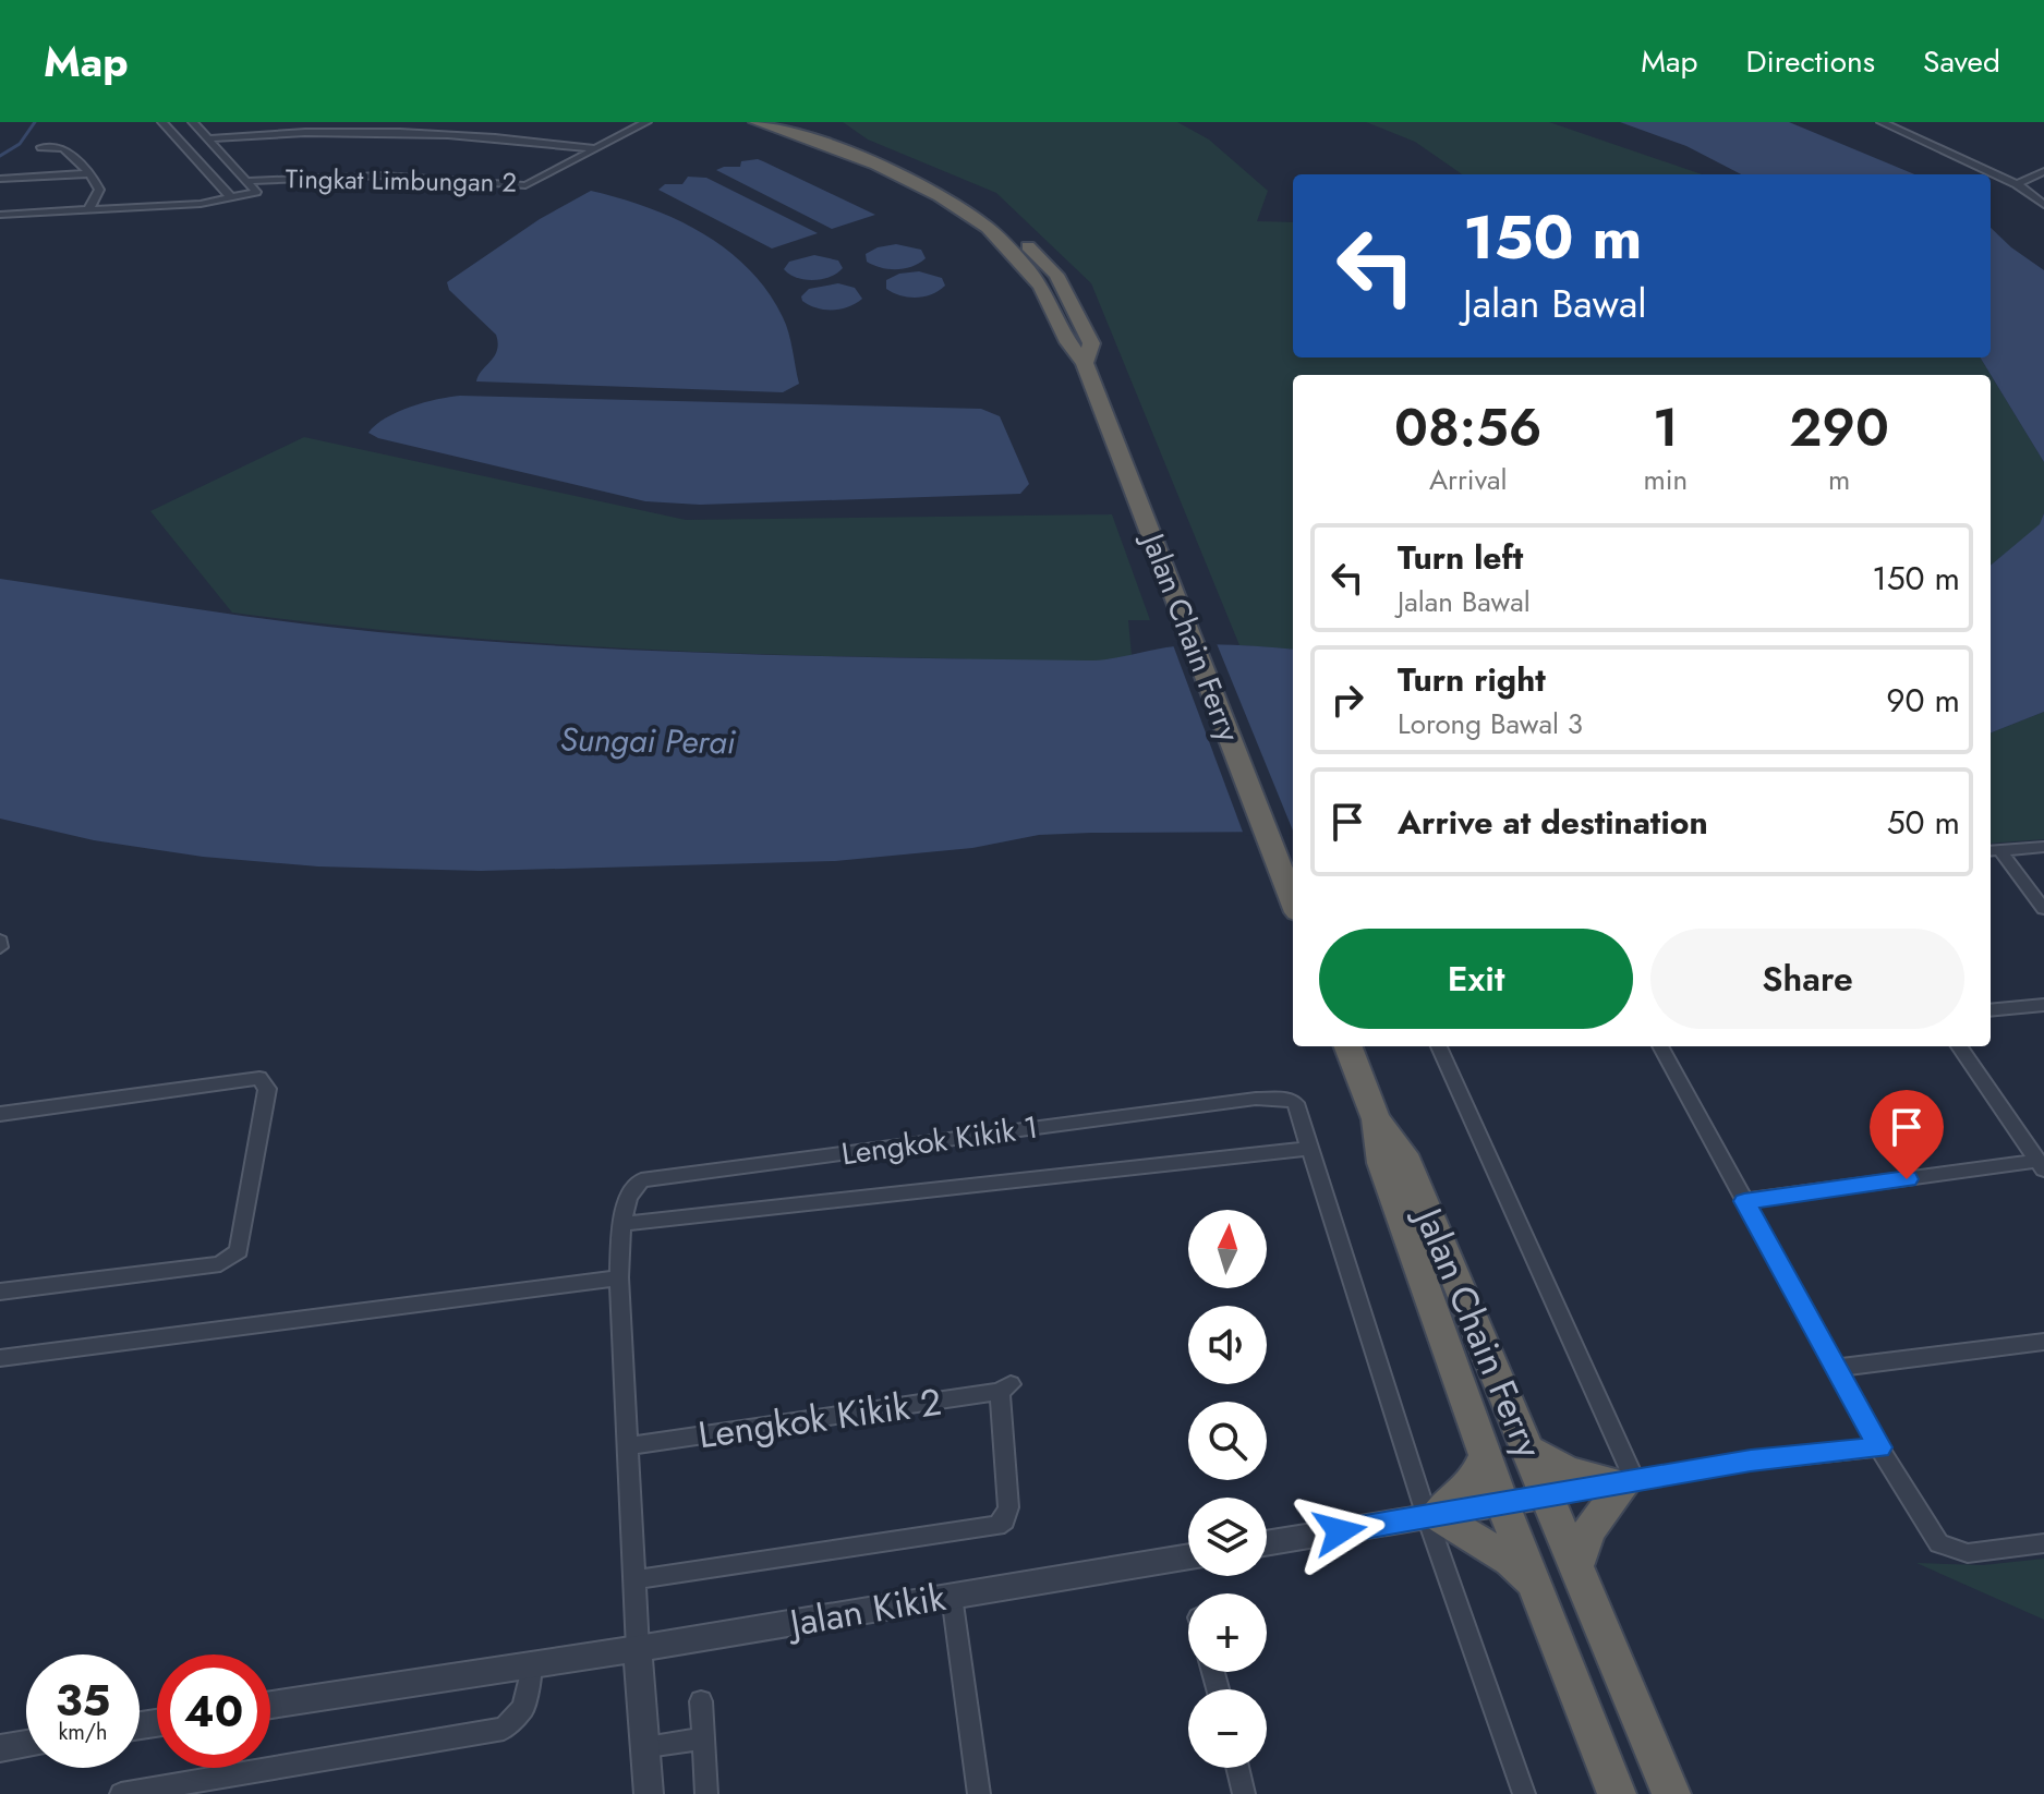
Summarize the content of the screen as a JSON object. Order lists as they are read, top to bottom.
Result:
{
  "streets": {
    "highway": ["Jalan Chain Ferry"],
    "street": [
      "Tingkat Limbungan 2",
      "Lengkok Kikik 1",
      "Lengkok Kikik 2",
      "Jalan Kikik"
    ]
  },
  "crossings": [
    ["Lengkok Kikik 1", "Lengkok Kikik 2"],
    ["Lengkok Kikik 1", "Jalan Kikik"],
    ["Lengkok Kikik 2", "Jalan Kikik"]
  ],
  "water": ["Sungai Perai"],
  "north": "top",
  "page": {
    "header": "Map",
    "nav": ["Map", "Directions", "Saved"],
    "turn": ["150 m", "Jalan Bawal"],
    "eta": [
      "08:56",
      "Arrival",
      "1",
      "min",
      "290",
      "m"
    ],
    "list": [
      {
        "name": "Turn left",
        "note": "Jalan Bawal",
        "value": "150 m"
      },
      {
        "name": "Turn right",
        "note": "Lorong Bawal 3",
        "value": "90 m"
      },
      {
        "name": "Arrive at destination",
        "value": "50 m"
      }
    ],
    "buttons": ["Exit", "Share"],
    "map_buttons": ["+", "−"],
    "speed": "35 km/h",
    "limit": "40"
  }
}
